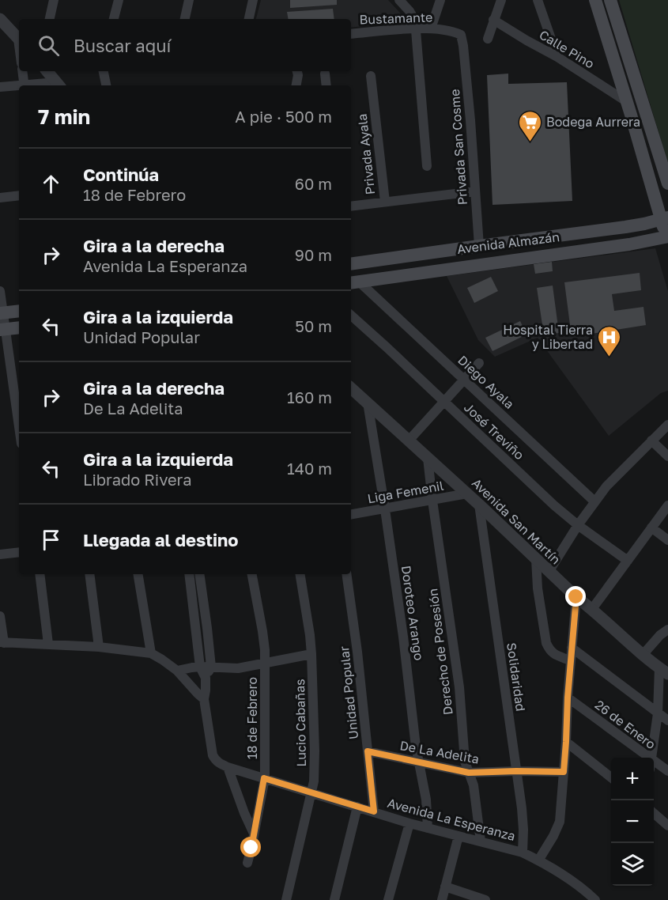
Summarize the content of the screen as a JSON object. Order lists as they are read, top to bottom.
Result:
{
  "streets": {
    "main road": ["Avenida Almazán"],
    "street": [
      "Bustamante",
      "Calle Pino",
      "Privada San Cosme",
      "Privada Ayala",
      "Diego Ayala",
      "José Treviño",
      "Liga Femenil",
      "Avenida San Martín",
      "Doroteo Arango",
      "Derecho de Posesión",
      "Solidaridad",
      "Unidad Popular",
      "18 de Febrero",
      "Lucio Cabañas",
      "26 de Enero",
      "De La Adelita",
      "Avenida La Esperanza"
    ]
  },
  "crossings": [
    ["Bustamante", "Privada San Cosme"],
    ["Privada San Cosme", "Avenida Almazán"],
    ["Avenida Almazán", "Diego Ayala"],
    ["Liga Femenil", "Avenida San Martín"],
    ["Liga Femenil", "Doroteo Arango"],
    ["Liga Femenil", "Derecho de Posesión"],
    ["Avenida San Martín", "Doroteo Arango"],
    ["Avenida San Martín", "Derecho de Posesión"],
    ["Avenida San Martín", "Solidaridad"],
    ["Doroteo Arango", "De La Adelita"],
    ["Doroteo Arango", "Avenida La Esperanza"],
    ["Derecho de Posesión", "De La Adelita"],
    ["Derecho de Posesión", "Avenida La Esperanza"],
    ["Solidaridad", "De La Adelita"],
    ["Solidaridad", "Avenida La Esperanza"],
    ["Unidad Popular", "De La Adelita"],
    ["Unidad Popular", "Avenida La Esperanza"],
    ["18 de Febrero", "Avenida La Esperanza"],
    ["Lucio Cabañas", "Avenida La Esperanza"]
  ],
  "places": {
    "supermarket": ["Bodega Aurrera"],
    "hospital": ["Hospital Tierra y Libertad"]
  },
  "page": {
    "search": "Buscar aquí",
    "heading": ["7 min", "A pie · 500 m"],
    "list": [
      ["Continúa", "18 de Febrero", "60 m"],
      ["Gira a la derecha", "Avenida La Esperanza", "90 m"],
      ["Gira a la izquierda", "Unidad Popular", "50 m"],
      ["Gira a la derecha", "De La Adelita", "160 m"],
      ["Gira a la izquierda", "Librado Rivera", "140 m"],
      "Llegada al destino"
    ],
    "map_buttons": ["+", "−"]
  }
}
